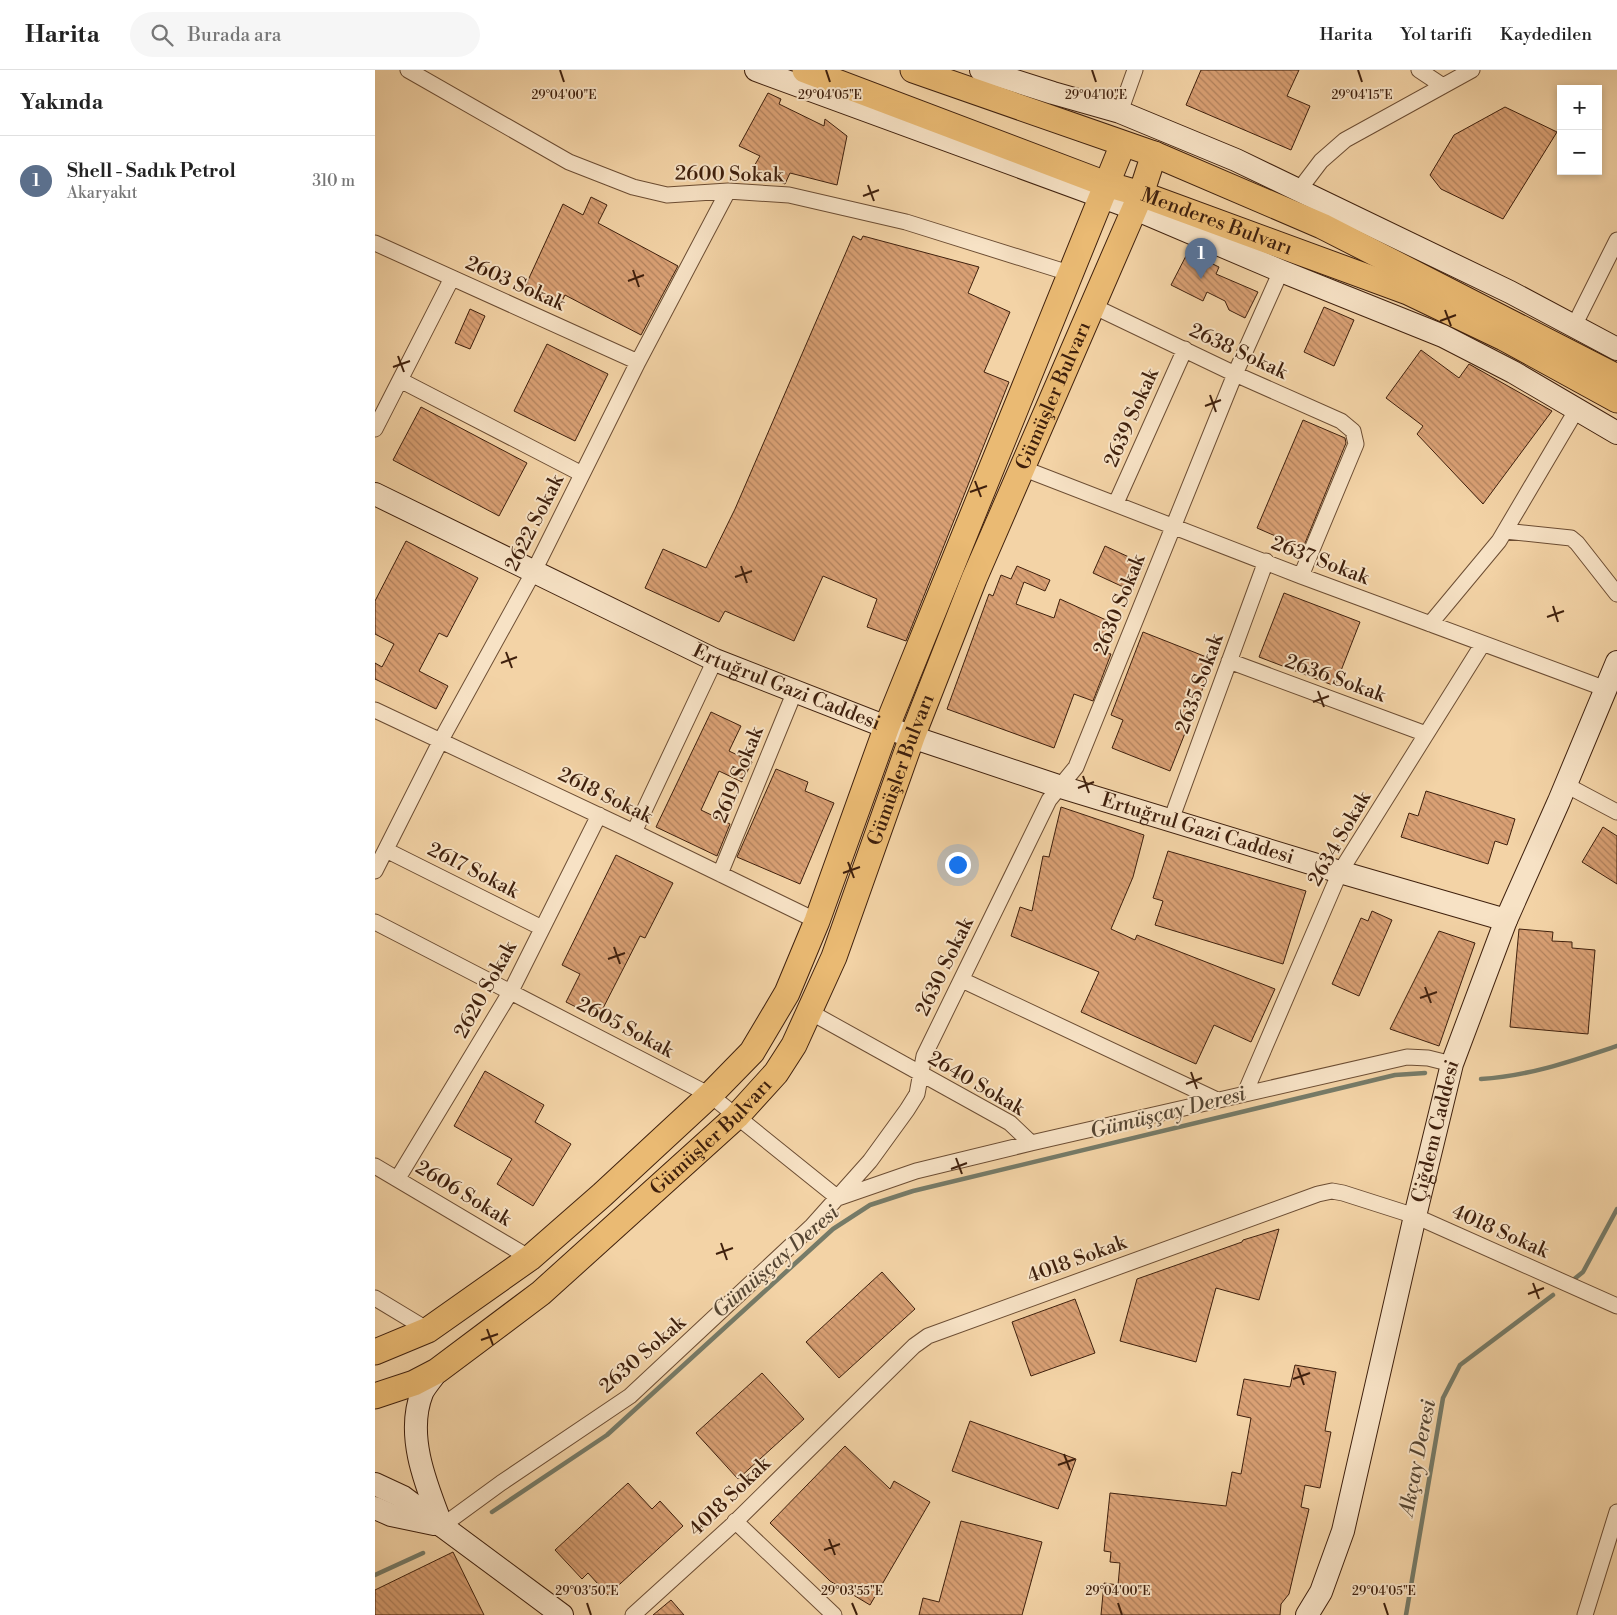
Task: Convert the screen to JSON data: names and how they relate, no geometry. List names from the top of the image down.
{
  "streets": {
    "main road": [
      "Menderes Bulvarı",
      "Gümüşler Bulvarı",
      "Ertuğrul Gazi Caddesi",
      "Çiğdem Caddesi"
    ],
    "street": [
      "2600 Sokak",
      "2603 Sokak",
      "2638 Sokak",
      "2639 Sokak",
      "2622 Sokak",
      "2637 Sokak",
      "2630 Sokak",
      "2636 Sokak",
      "2635 Sokak",
      "2619 Sokak",
      "2618 Sokak",
      "2634 Sokak",
      "2617 Sokak",
      "2620 Sokak",
      "2605 Sokak",
      "2640 Sokak",
      "2606 Sokak",
      "4018 Sokak"
    ]
  },
  "crossings": [
    ["2600 Sokak", "Gümüşler Bulvarı"],
    ["2600 Sokak", "2622 Sokak"],
    ["Menderes Bulvarı", "Gümüşler Bulvarı"],
    ["2603 Sokak", "2622 Sokak"],
    ["2638 Sokak", "Gümüşler Bulvarı"],
    ["2638 Sokak", "2639 Sokak"],
    ["2638 Sokak", "2637 Sokak"],
    ["2638 Sokak", "2630 Sokak"],
    ["Gümüşler Bulvarı", "2637 Sokak"],
    ["Gümüşler Bulvarı", "Ertuğrul Gazi Caddesi"],
    ["Gümüşler Bulvarı", "2618 Sokak"],
    ["Gümüşler Bulvarı", "2605 Sokak"],
    ["Gümüşler Bulvarı", "2640 Sokak"],
    ["Gümüşler Bulvarı", "2606 Sokak"],
    ["2639 Sokak", "2637 Sokak"],
    ["2622 Sokak", "Ertuğrul Gazi Caddesi"],
    ["2622 Sokak", "2618 Sokak"],
    ["2622 Sokak", "2617 Sokak"],
    ["2637 Sokak", "2630 Sokak"],
    ["2637 Sokak", "2635 Sokak"],
    ["2637 Sokak", "2634 Sokak"],
    ["2637 Sokak", "Çiğdem Caddesi"],
    ["2630 Sokak", "Ertuğrul Gazi Caddesi"],
    ["2630 Sokak", "2605 Sokak"],
    ["2630 Sokak", "2640 Sokak"],
    ["2636 Sokak", "2635 Sokak"],
    ["2636 Sokak", "2634 Sokak"],
    ["2635 Sokak", "Ertuğrul Gazi Caddesi"],
    ["Ertuğrul Gazi Caddesi", "2619 Sokak"],
    ["Ertuğrul Gazi Caddesi", "2634 Sokak"],
    ["Ertuğrul Gazi Caddesi", "Çiğdem Caddesi"],
    ["2619 Sokak", "2618 Sokak"],
    ["2618 Sokak", "2620 Sokak"],
    ["2634 Sokak", "2640 Sokak"],
    ["2617 Sokak", "2620 Sokak"],
    ["2620 Sokak", "2605 Sokak"],
    ["2620 Sokak", "2606 Sokak"],
    ["2640 Sokak", "Çiğdem Caddesi"],
    ["Çiğdem Caddesi", "4018 Sokak"]
  ],
  "water": ["Gümüşçay Deresi", "Akçay Deresi"],
  "page": {
    "header": "Harita",
    "search": "Burada ara",
    "nav": ["Harita", "Yol tarifi", "Kaydedilen"],
    "heading": "Yakında",
    "map_buttons": ["+", "−"],
    "list": [
      {
        "mark": "1",
        "name": "Shell - Sadık Petrol",
        "note": "Akaryakıt",
        "value": "310 m"
      }
    ],
    "pins": "1"
  },
  "coordinates": [
    "29°04'00\"E",
    "29°04'05\"E",
    "29°04'10\"E",
    "29°04'15\"E",
    "29°03'50\"E",
    "29°03'55\"E"
  ]
}
